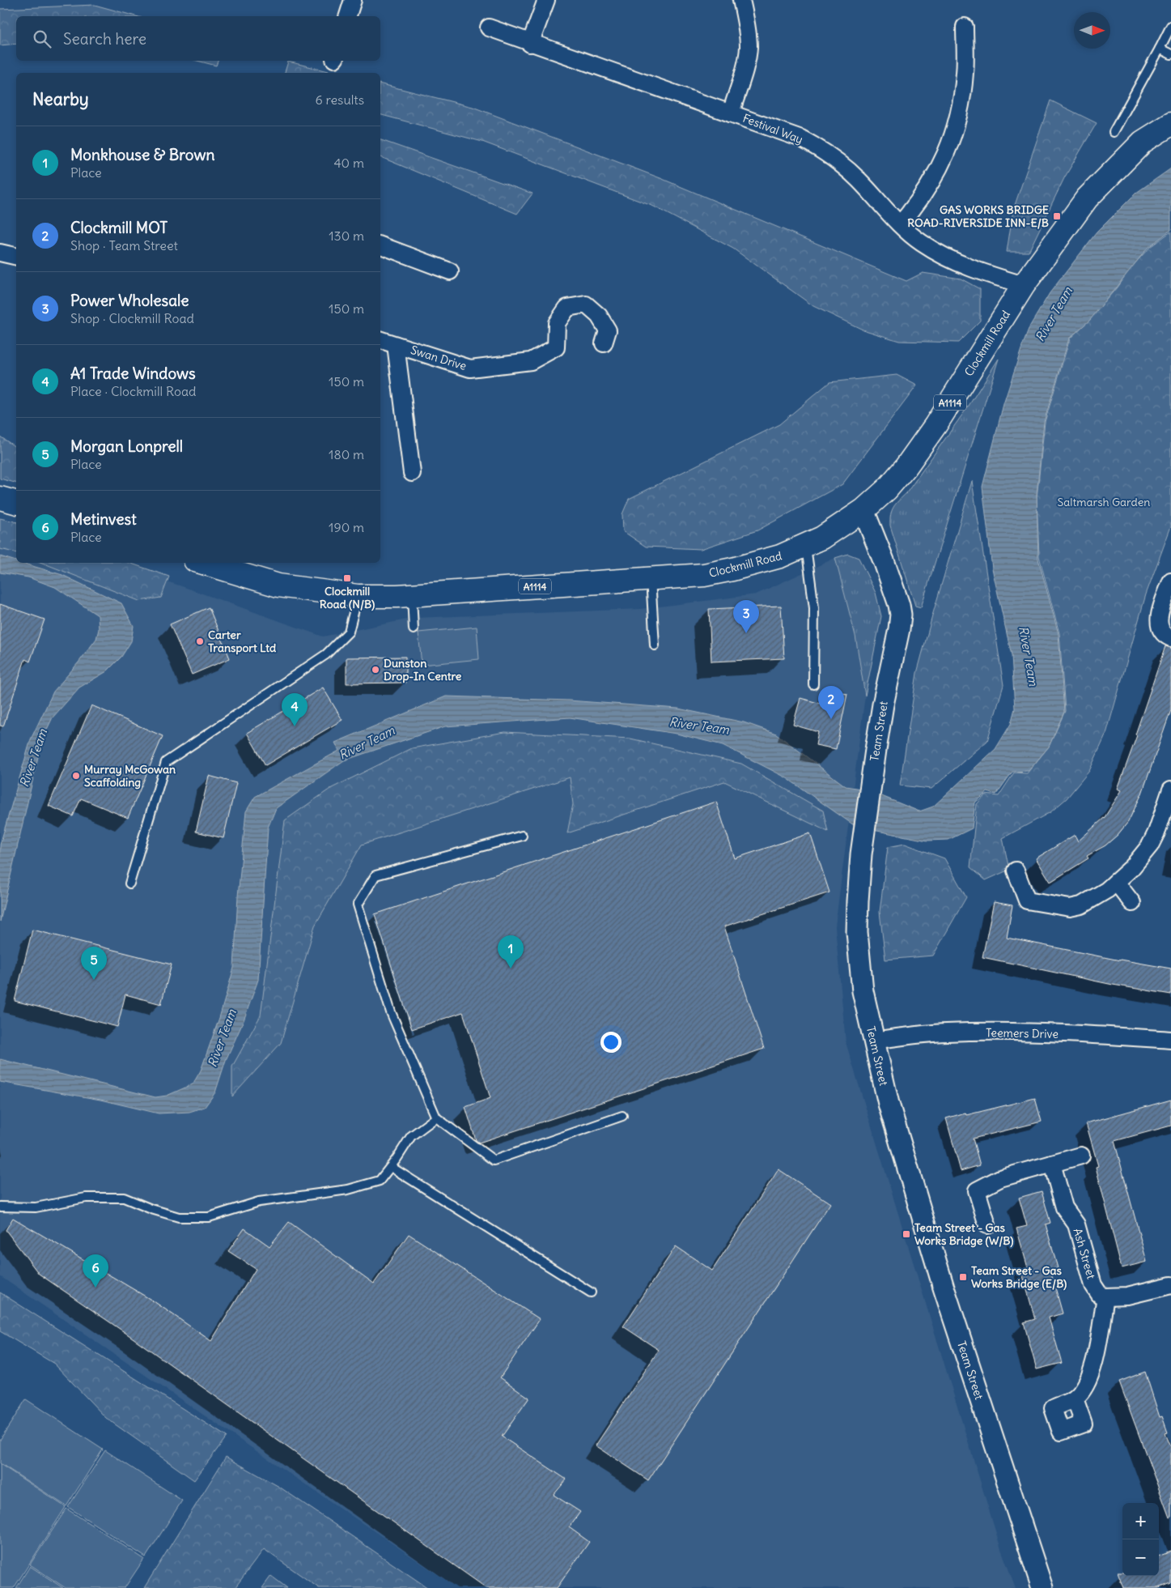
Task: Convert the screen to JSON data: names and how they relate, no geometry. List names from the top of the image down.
{
  "streets": {
    "main road": ["Clockmill Road", "A1114"],
    "street": [
      "Festival Way",
      "Swan Drive",
      "Team Street",
      "Teemers Drive",
      "Ash Street"
    ]
  },
  "crossings": [
    ["Festival Way", "Clockmill Road"],
    ["Clockmill Road", "Team Street"],
    ["Team Street", "Teemers Drive"]
  ],
  "water": ["River Team"],
  "parks": ["Saltmarsh Garden"],
  "places": {
    "transit": [
      "GAS WORKS BRIDGE ROAD-RIVERSIDE INN-E/B",
      "Clockmill Road (N/B)",
      "Team Street - Gas Works Bridge (W/B)",
      "Team Street - Gas Works Bridge (E/B)"
    ],
    "other": ["Carter Transport Ltd", "Dunston Drop-In Centre", "Murray McGowan Scaffolding"]
  },
  "north": "right",
  "page": {
    "search": "Search here",
    "heading": ["Nearby", "6 results"],
    "list": [
      {
        "mark": "1",
        "name": "Monkhouse & Brown",
        "note": "Place",
        "value": "40 m"
      },
      {
        "mark": "2",
        "name": "Clockmill MOT",
        "note": "Shop · Team Street",
        "value": "130 m"
      },
      {
        "mark": "3",
        "name": "Power Wholesale",
        "note": "Shop · Clockmill Road",
        "value": "150 m"
      },
      {
        "mark": "4",
        "name": "A1 Trade Windows",
        "note": "Place · Clockmill Road",
        "value": "150 m"
      },
      {
        "mark": "5",
        "name": "Morgan Lonprell",
        "note": "Place",
        "value": "180 m"
      },
      {
        "mark": "6",
        "name": "Metinvest",
        "note": "Place",
        "value": "190 m"
      }
    ],
    "pins": [
      "3",
      "2",
      "4",
      "1",
      "5",
      "6"
    ],
    "map_buttons": ["+", "−"]
  }
}
